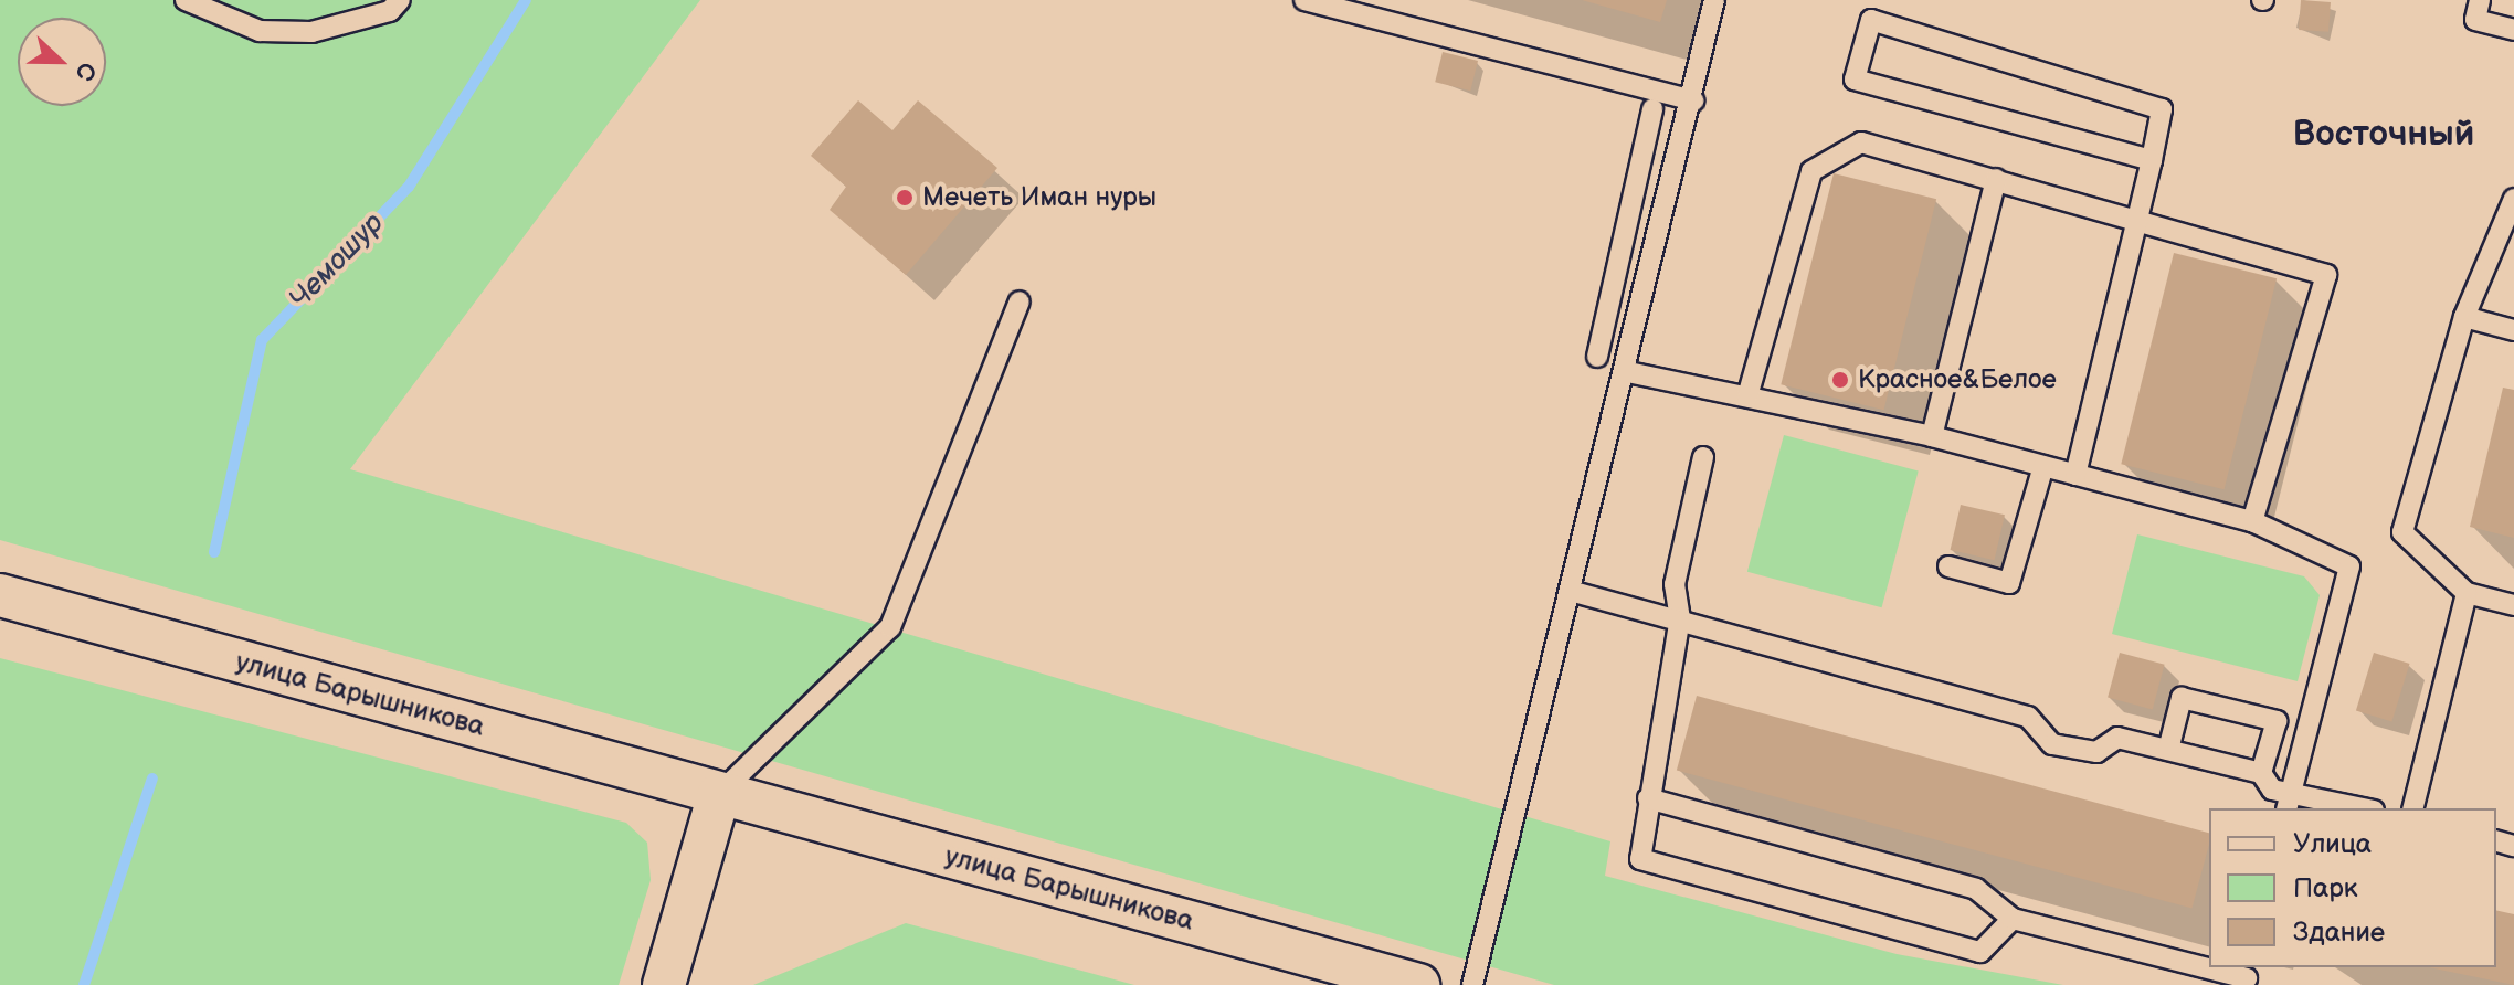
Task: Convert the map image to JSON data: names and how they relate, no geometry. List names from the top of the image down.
{
  "streets": {
    "street": ["улица Барышникова"]
  },
  "districts": ["Восточный"],
  "water": ["Чемошур"],
  "places": ["Мечеть Иман нуры", "Красное&Белое"],
  "legend": ["Улица", "Парк", "Здание"],
  "north": "right"
}
